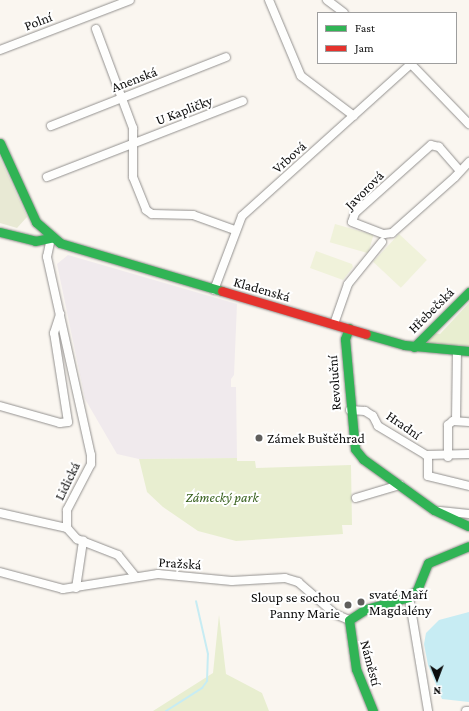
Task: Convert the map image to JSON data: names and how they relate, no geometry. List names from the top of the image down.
{
  "streets": {
    "street": [
      "Polní",
      "Anenská",
      "U Kapličky",
      "Vrbová",
      "Javorová",
      "Kladenská",
      "Hřebečská",
      "Revoluční",
      "Hradní",
      "Lidická",
      "Pražská",
      "Náměstí"
    ]
  },
  "crossings": [
    ["Vrbová", "Kladenská"],
    ["Kladenská", "Hřebečská"],
    ["Kladenská", "Revoluční"],
    ["Kladenská", "Lidická"],
    ["Revoluční", "Hradní"],
    ["Pražská", "Náměstí"]
  ],
  "parks": ["Zámecký park"],
  "places": ["Zámek Buštěhrad", "svaté Maří Magdalény", "Sloup se sochou Panny Marie"],
  "legend": ["Fast", "Jam"],
  "north": "bottom"
}
